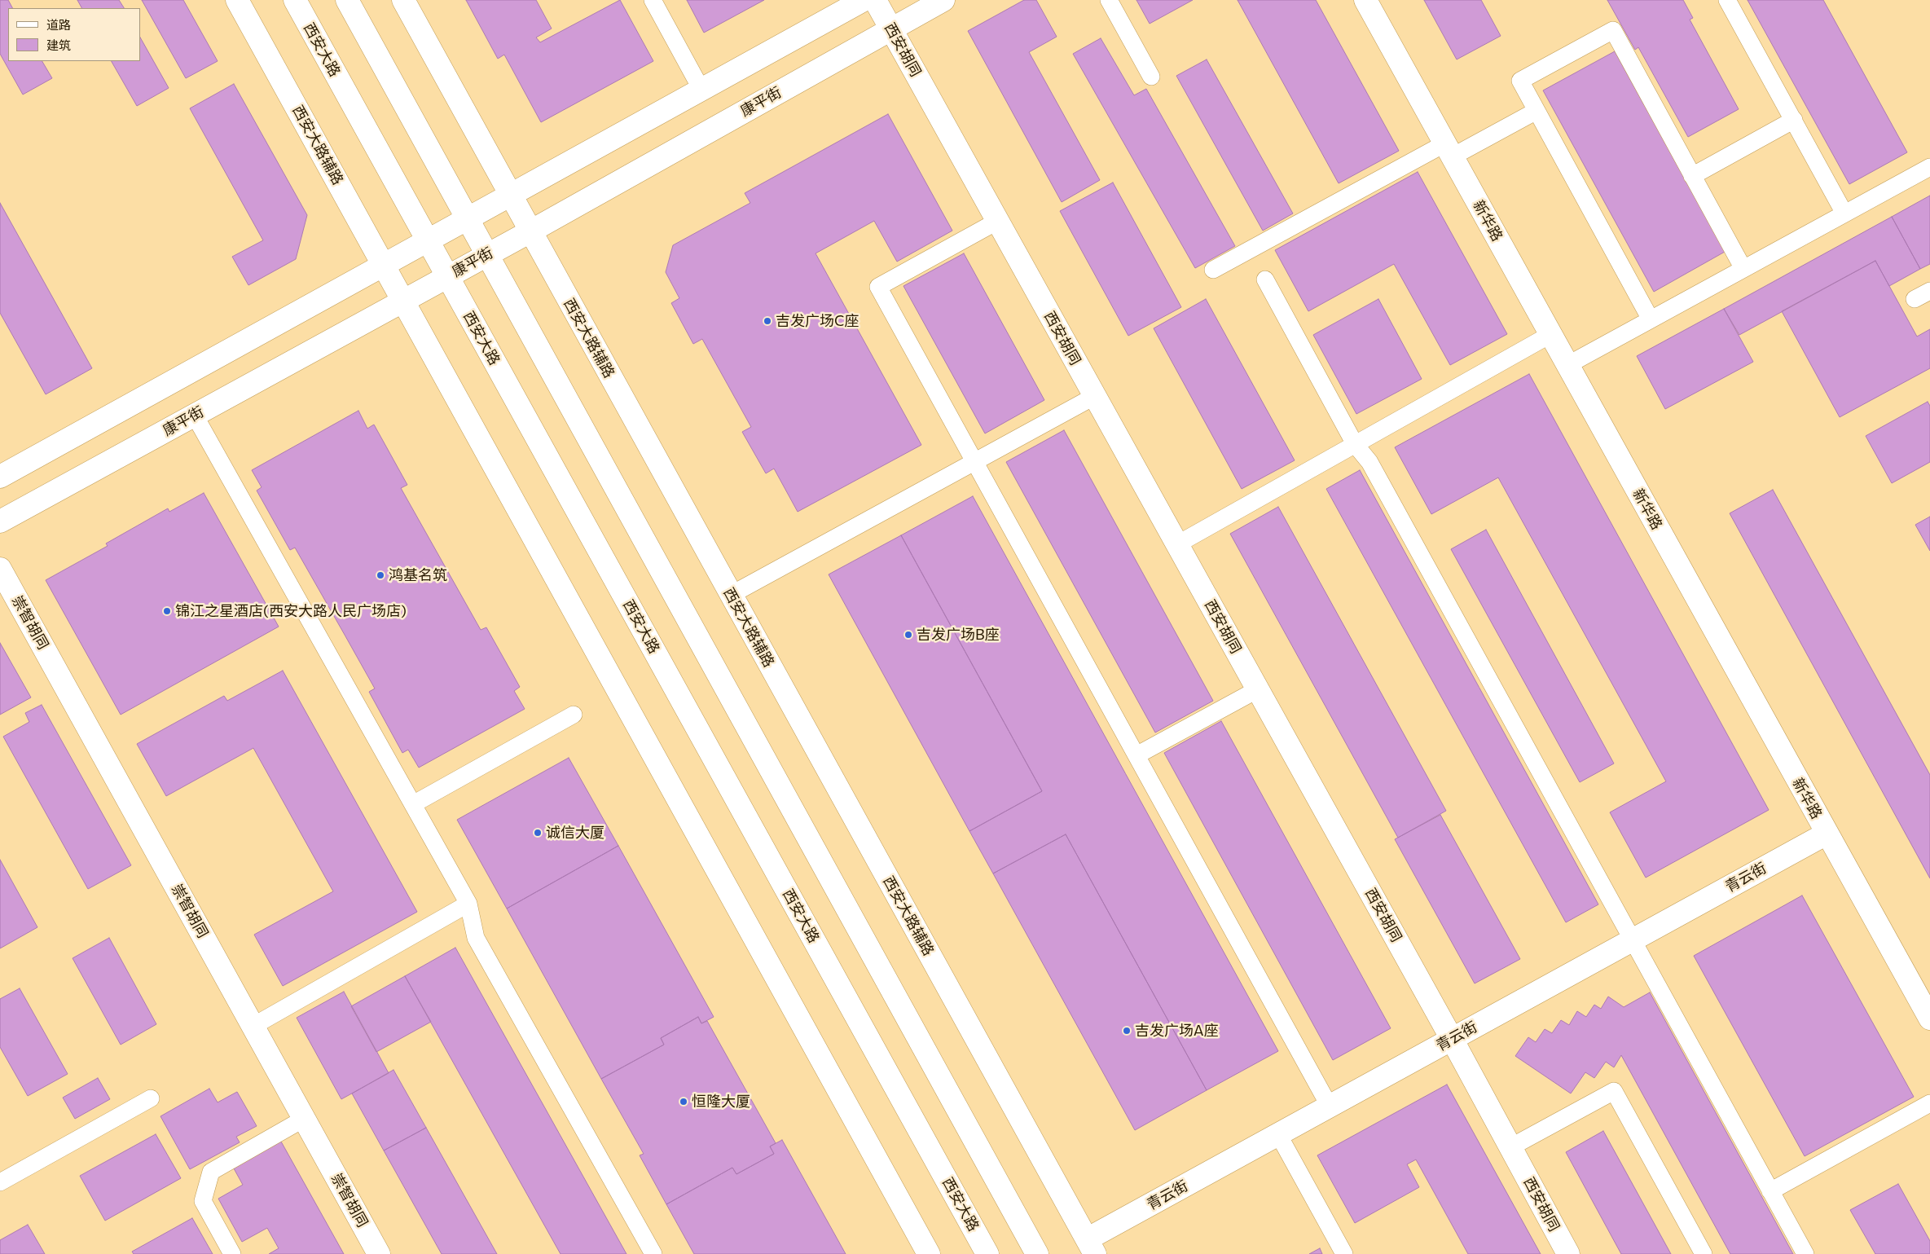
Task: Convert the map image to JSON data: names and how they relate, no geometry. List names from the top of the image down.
{
  "streets": {
    "street": [
      "西安大路",
      "西安胡同",
      "康平街",
      "西安大路辅路",
      "新华路",
      "崇智胡同",
      "青云街"
    ]
  },
  "crossings": [
    ["西安大路", "康平街"],
    ["西安胡同", "康平街"],
    ["西安胡同", "青云街"],
    ["康平街", "西安大路辅路"],
    ["西安大路辅路", "青云街"],
    ["新华路", "青云街"]
  ],
  "places": [
    "吉发广场C座",
    "鸿基名筑",
    "锦江之星酒店(西安大路人民广场店)",
    "吉发广场B座",
    "诚信大厦",
    "吉发广场A座",
    "恒隆大厦"
  ],
  "legend": ["道路", "建筑"]
}
